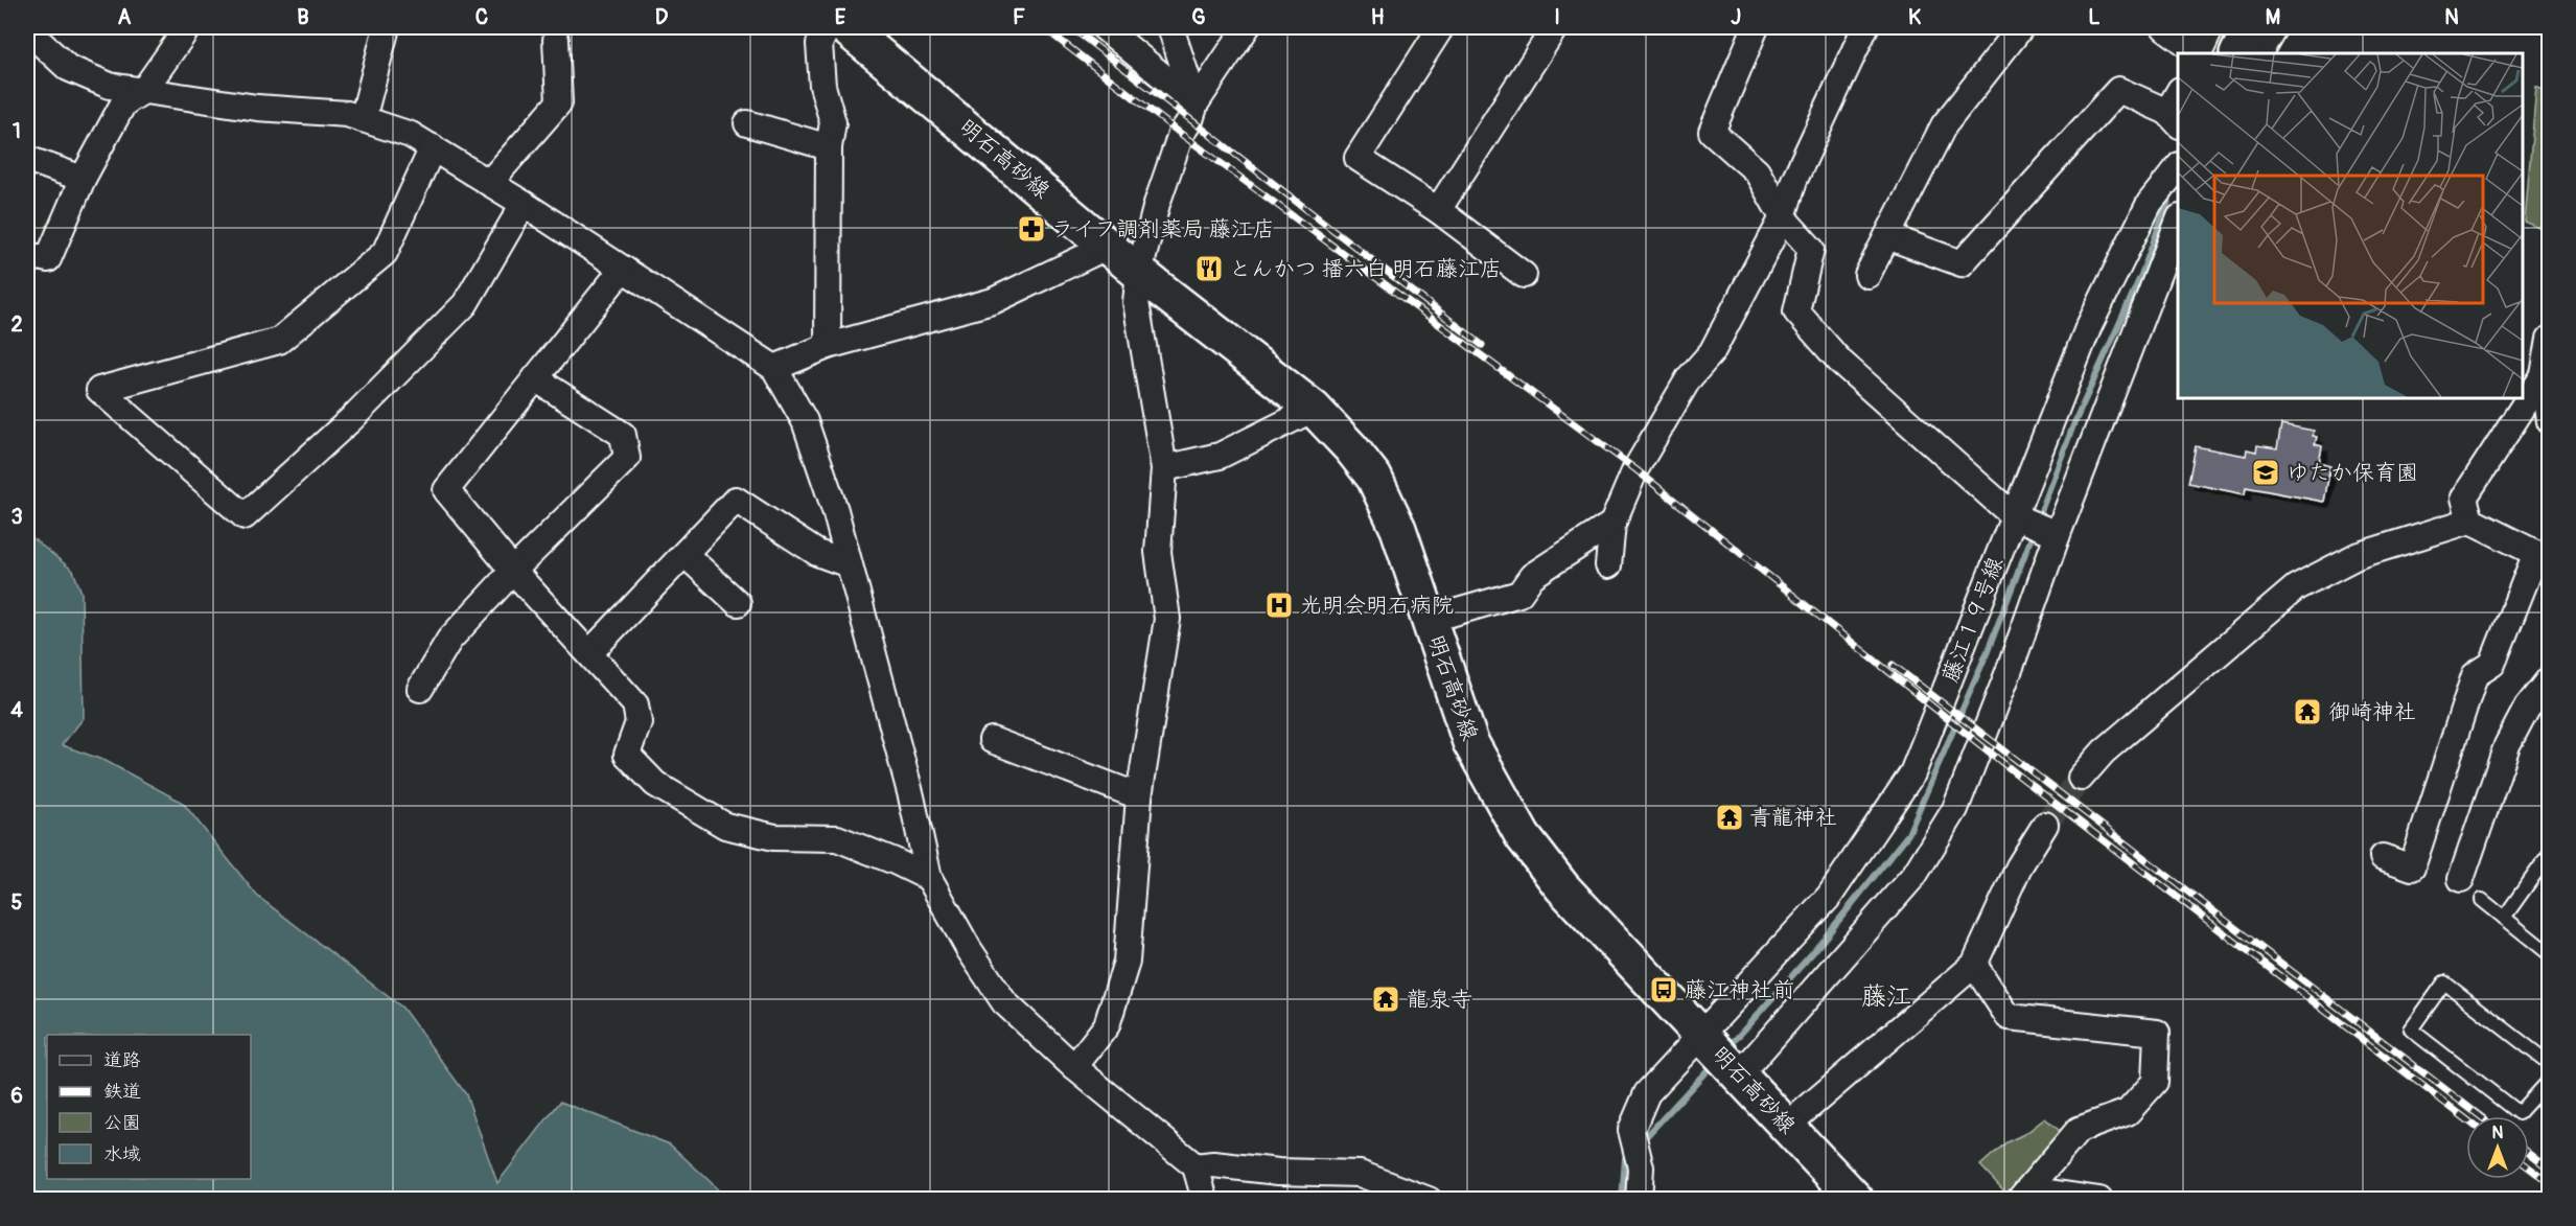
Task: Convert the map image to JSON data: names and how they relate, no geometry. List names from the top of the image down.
{
  "streets": {
    "main road": ["明石高砂線"],
    "street": ["藤江１９号線"]
  },
  "crossings": [
    ["明石高砂線", "藤江１９号線"]
  ],
  "districts": ["藤江"],
  "places": {
    "pharmacy": ["ライフ調剤薬局 藤江店"],
    "restaurant": ["とんかつ 播六白 明石藤江店"],
    "school or university": ["ゆたか保育園"],
    "hospital": ["光明会明石病院"],
    "temple": ["御崎神社", "青龍神社", "龍泉寺"],
    "bus stop": ["藤江神社前"]
  },
  "legend": [
    "道路",
    "鉄道",
    "公園",
    "水域"
  ],
  "north": "top",
  "grid": {
    "columns": [
      "A",
      "B",
      "C",
      "D",
      "E",
      "F",
      "G",
      "H",
      "I",
      "J",
      "K",
      "L",
      "M",
      "N"
    ],
    "rows": [
      "1",
      "2",
      "3",
      "4",
      "5",
      "6"
    ]
  }
}
